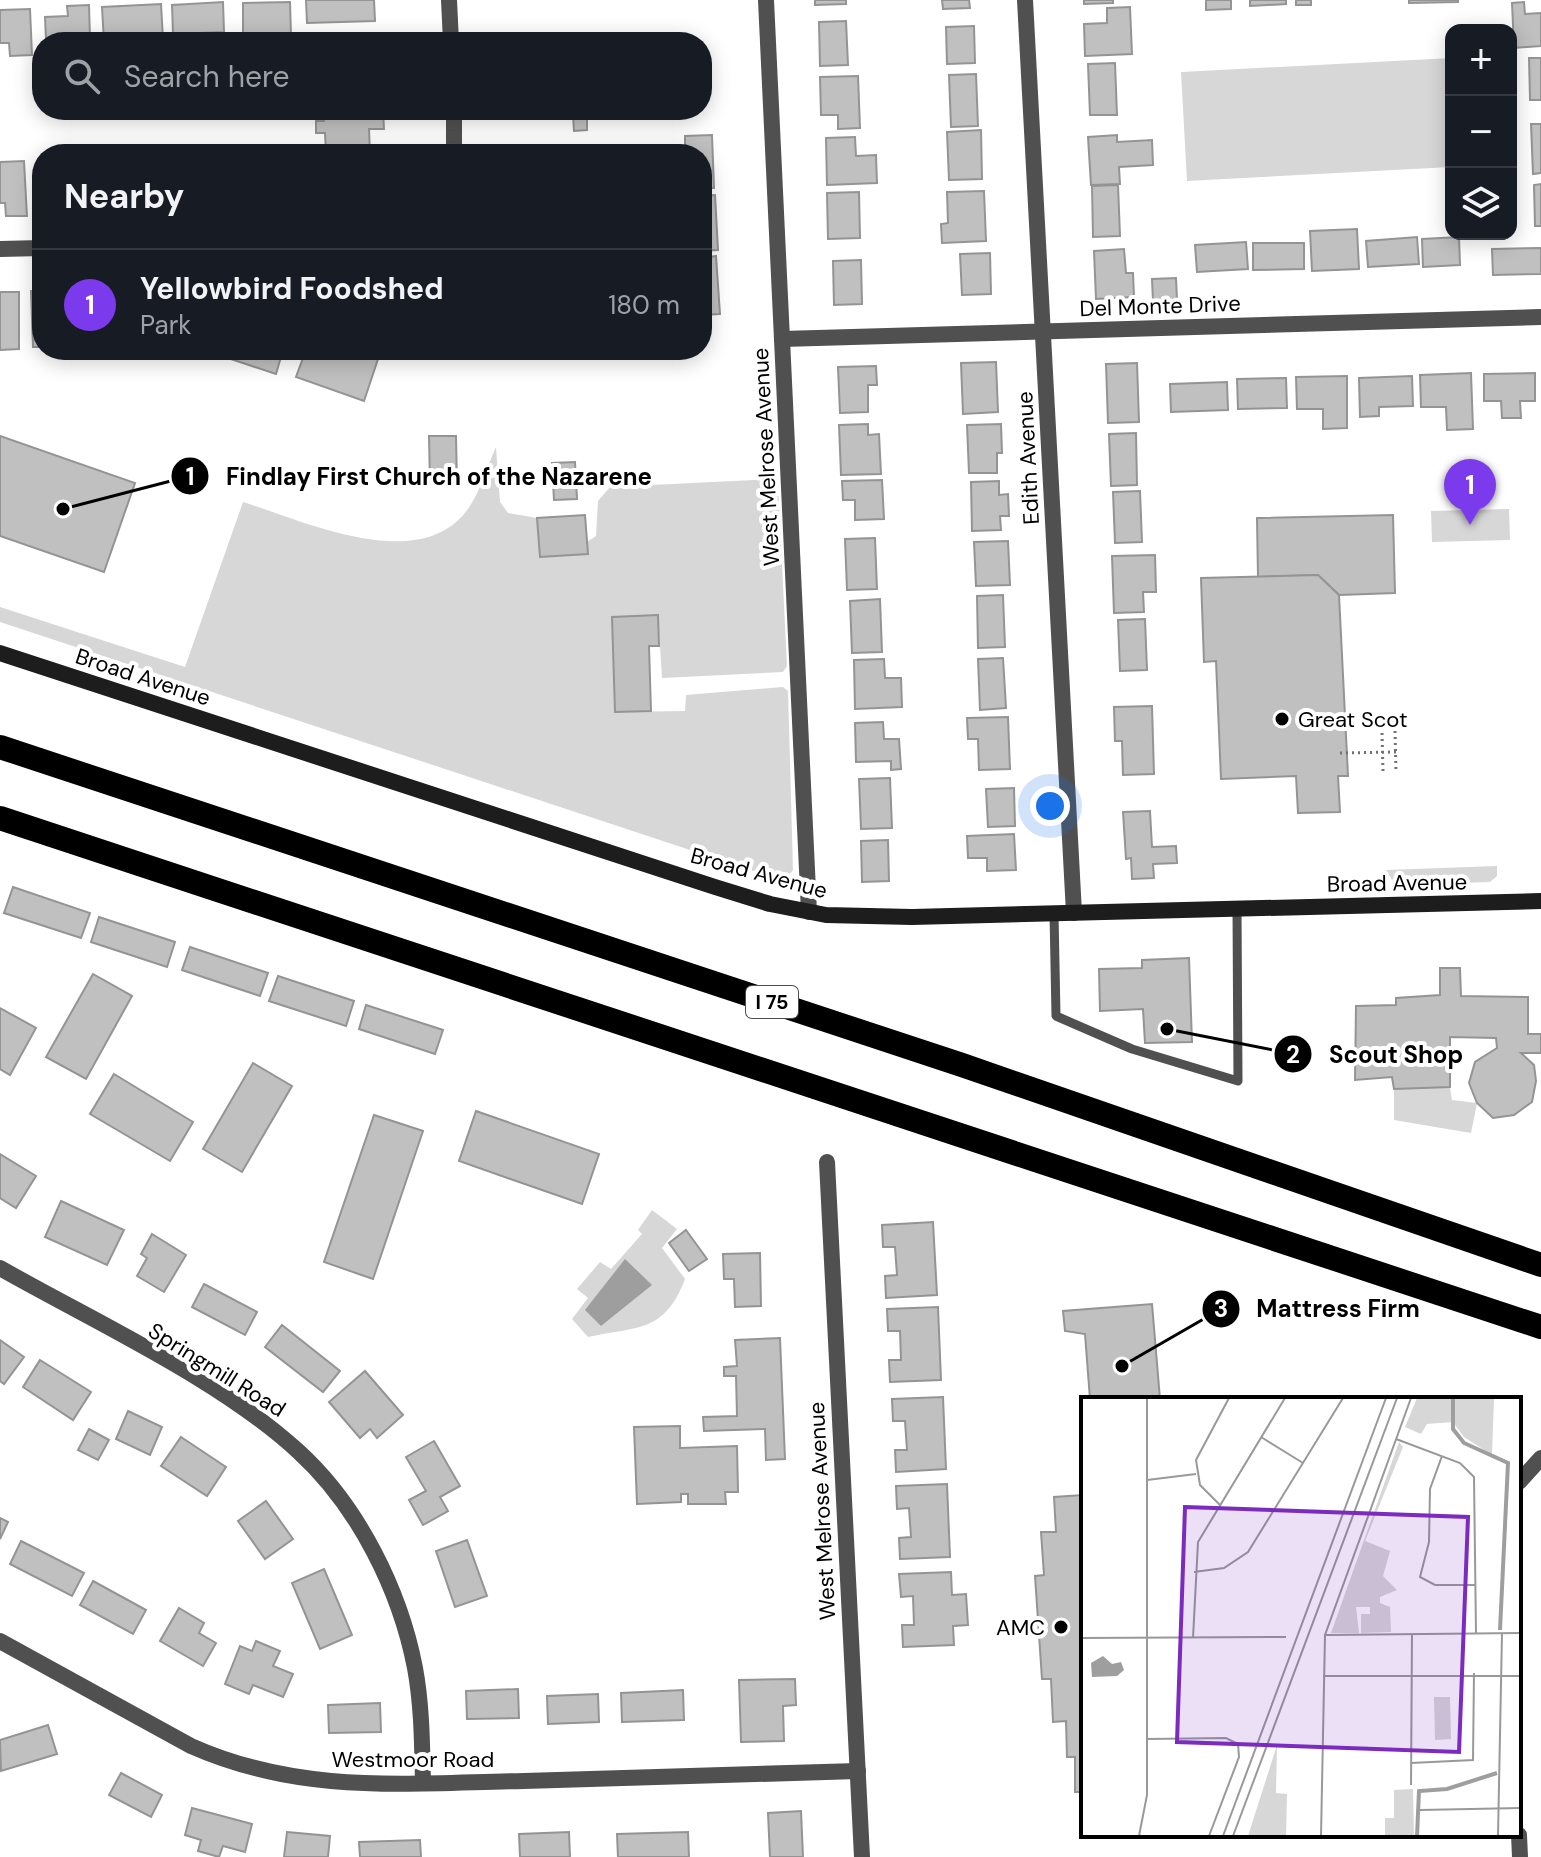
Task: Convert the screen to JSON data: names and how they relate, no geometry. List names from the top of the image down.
{
  "streets": {
    "highway": ["I 75"],
    "main road": ["Broad Avenue"],
    "street": [
      "Del Monte Drive",
      "West Melrose Avenue",
      "Edith Avenue",
      "Springmill Road",
      "Westmoor Road"
    ]
  },
  "crossings": [
    ["Del Monte Drive", "West Melrose Avenue"],
    ["Del Monte Drive", "Edith Avenue"],
    ["West Melrose Avenue", "Broad Avenue"],
    ["West Melrose Avenue", "Westmoor Road"],
    ["Edith Avenue", "Broad Avenue"],
    ["Springmill Road", "Westmoor Road"]
  ],
  "places": [
    "Findlay First Church of the Nazarene",
    "Great Scot",
    "Scout Shop",
    "Mattress Firm",
    "AMC"
  ],
  "page": {
    "map_buttons": ["+", "−"],
    "search": "Search here",
    "heading": "Nearby",
    "list": [
      {
        "mark": "1",
        "name": "Yellowbird Foodshed",
        "note": "Park",
        "value": "180 m"
      }
    ],
    "pins": "1"
  }
}
